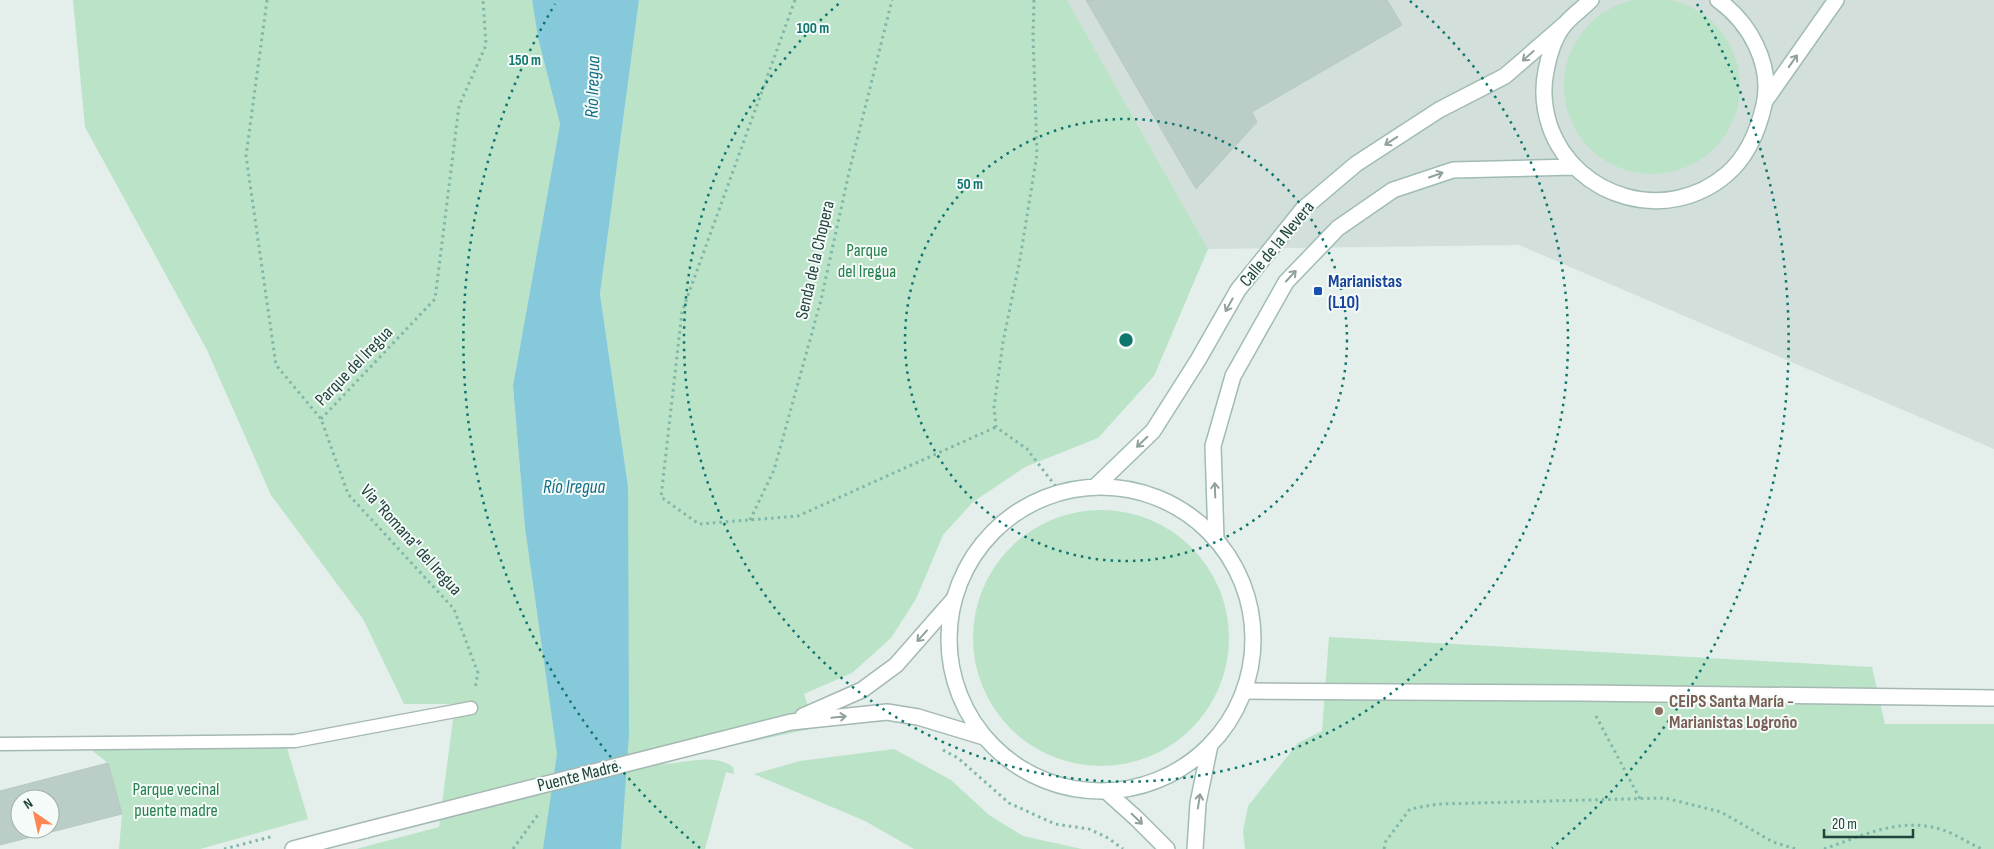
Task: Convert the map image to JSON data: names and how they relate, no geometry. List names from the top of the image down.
{
  "streets": {
    "main road": ["Calle de la Nevera", "Puente Madre"],
    "path": ["Senda de la Chopera", "Parque del Iregua", "Via \"Romana\" del Iregua"]
  },
  "crossings": [
    ["Parque del Iregua", "Via \"Romana\" del Iregua"]
  ],
  "water": ["Río Iregua"],
  "parks": ["Parque del Iregua", "Parque vecinal puente madre"],
  "places": {
    "transit": ["Marianistas (L10)"],
    "other": ["CEIPS Santa María - Marianistas Logroño"]
  },
  "scale_bar": "20 m",
  "north": "top left",
  "rings": ["100 m", "150 m", "50 m"]
}
